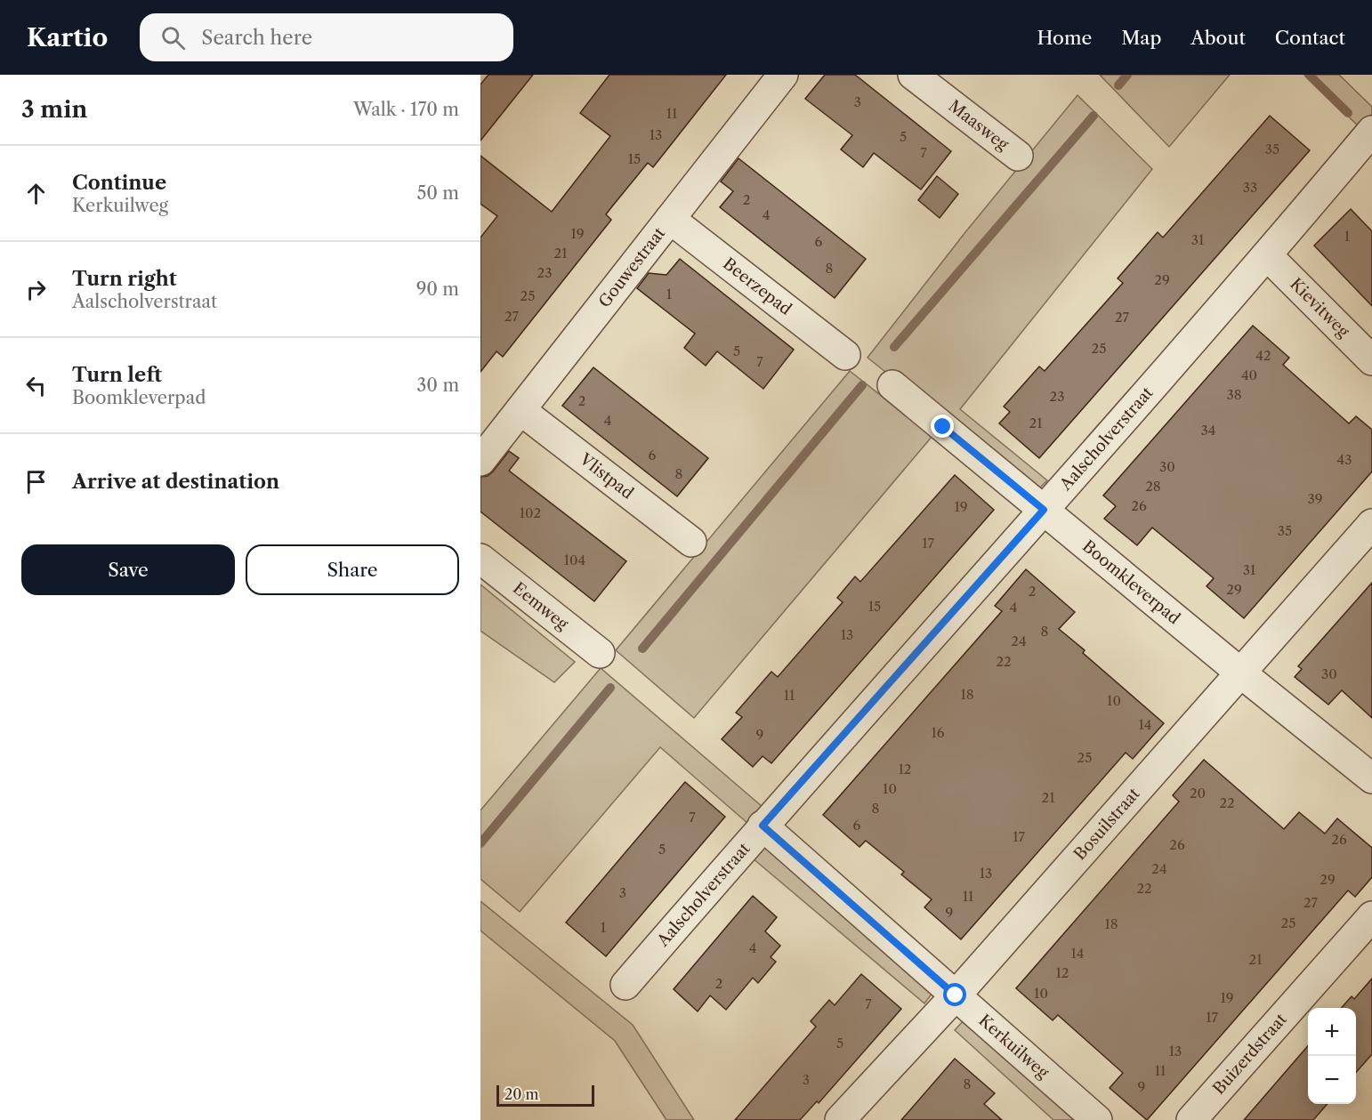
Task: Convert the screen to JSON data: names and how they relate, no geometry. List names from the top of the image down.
{
  "streets": {
    "street": [
      "Maasweg",
      "Gouwestraat",
      "Beerzepad",
      "Kievitweg",
      "Aalscholverstraat",
      "Vlistpad",
      "Boomkleverpad",
      "Eemweg",
      "Bosuilstraat",
      "Kerkuilweg",
      "Buizerdstraat"
    ]
  },
  "crossings": [
    ["Gouwestraat", "Beerzepad"],
    ["Gouwestraat", "Vlistpad"],
    ["Kievitweg", "Aalscholverstraat"],
    ["Aalscholverstraat", "Boomkleverpad"],
    ["Aalscholverstraat", "Kerkuilweg"],
    ["Boomkleverpad", "Bosuilstraat"],
    ["Bosuilstraat", "Kerkuilweg"]
  ],
  "house_numbers": [
    "3",
    "11",
    "13",
    "5",
    "35",
    "7",
    "15",
    "33",
    "2",
    "4",
    "19",
    "1",
    "31",
    "6",
    "21",
    "8",
    "23",
    "29",
    "1",
    "25",
    "27",
    "27",
    "25",
    "5",
    "42",
    "7",
    "40",
    "38",
    "23",
    "2",
    "4",
    "21",
    "34",
    "6",
    "43",
    "30",
    "8",
    "28",
    "39",
    "26",
    "19",
    "102",
    "35",
    "17",
    "104",
    "31",
    "29",
    "2",
    "15",
    "4",
    "8",
    "13",
    "24",
    "22",
    "30",
    "18",
    "11",
    "10",
    "14",
    "16",
    "9",
    "25",
    "12",
    "10",
    "20",
    "21",
    "22",
    "8",
    "7",
    "6",
    "17",
    "26",
    "26",
    "5",
    "24",
    "13",
    "29",
    "22",
    "3",
    "11",
    "27",
    "9",
    "25",
    "18",
    "1",
    "4",
    "14",
    "21",
    "12",
    "2",
    "10",
    "19",
    "7",
    "17",
    "5",
    "13",
    "11",
    "3",
    "8",
    "9"
  ],
  "scale_bar": "20 m",
  "page": {
    "header": "Kartio",
    "search": "Search here",
    "nav": [
      "Home",
      "Map",
      "About",
      "Contact"
    ],
    "heading": ["3 min", "Walk · 170 m"],
    "list": [
      ["Continue", "Kerkuilweg", "50 m"],
      ["Turn right", "Aalscholverstraat", "90 m"],
      ["Turn left", "Boomkleverpad", "30 m"],
      "Arrive at destination"
    ],
    "buttons": ["Save", "Share"],
    "map_buttons": ["+", "−"],
    "scale": "20 m"
  }
}
